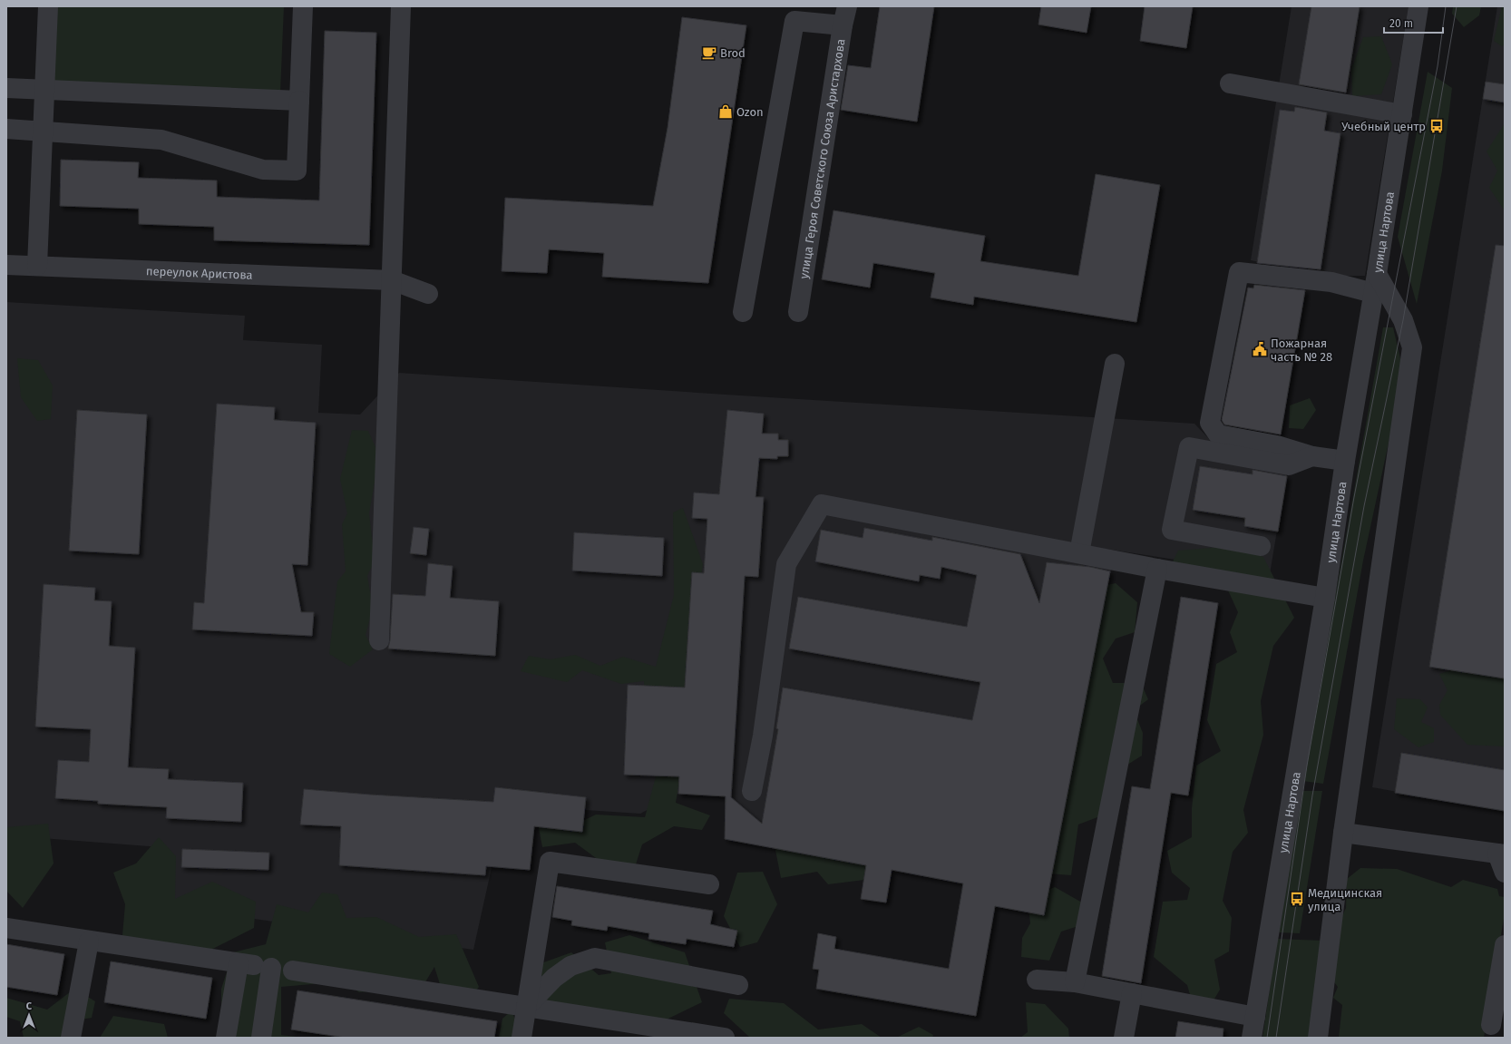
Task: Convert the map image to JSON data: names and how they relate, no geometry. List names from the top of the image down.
{
  "streets": {
    "street": ["улица Героя Советского Союза Аристархова", "улица Нартова", "переулок Аристова"]
  },
  "places": {
    "cafe": ["Brod"],
    "shop": ["Ozon"],
    "bus stop": ["Учебный центр", "Медицинская улица"],
    "public building": ["Пожарная часть № 28"]
  },
  "scale_bar": "20 m",
  "north": "top"
}
